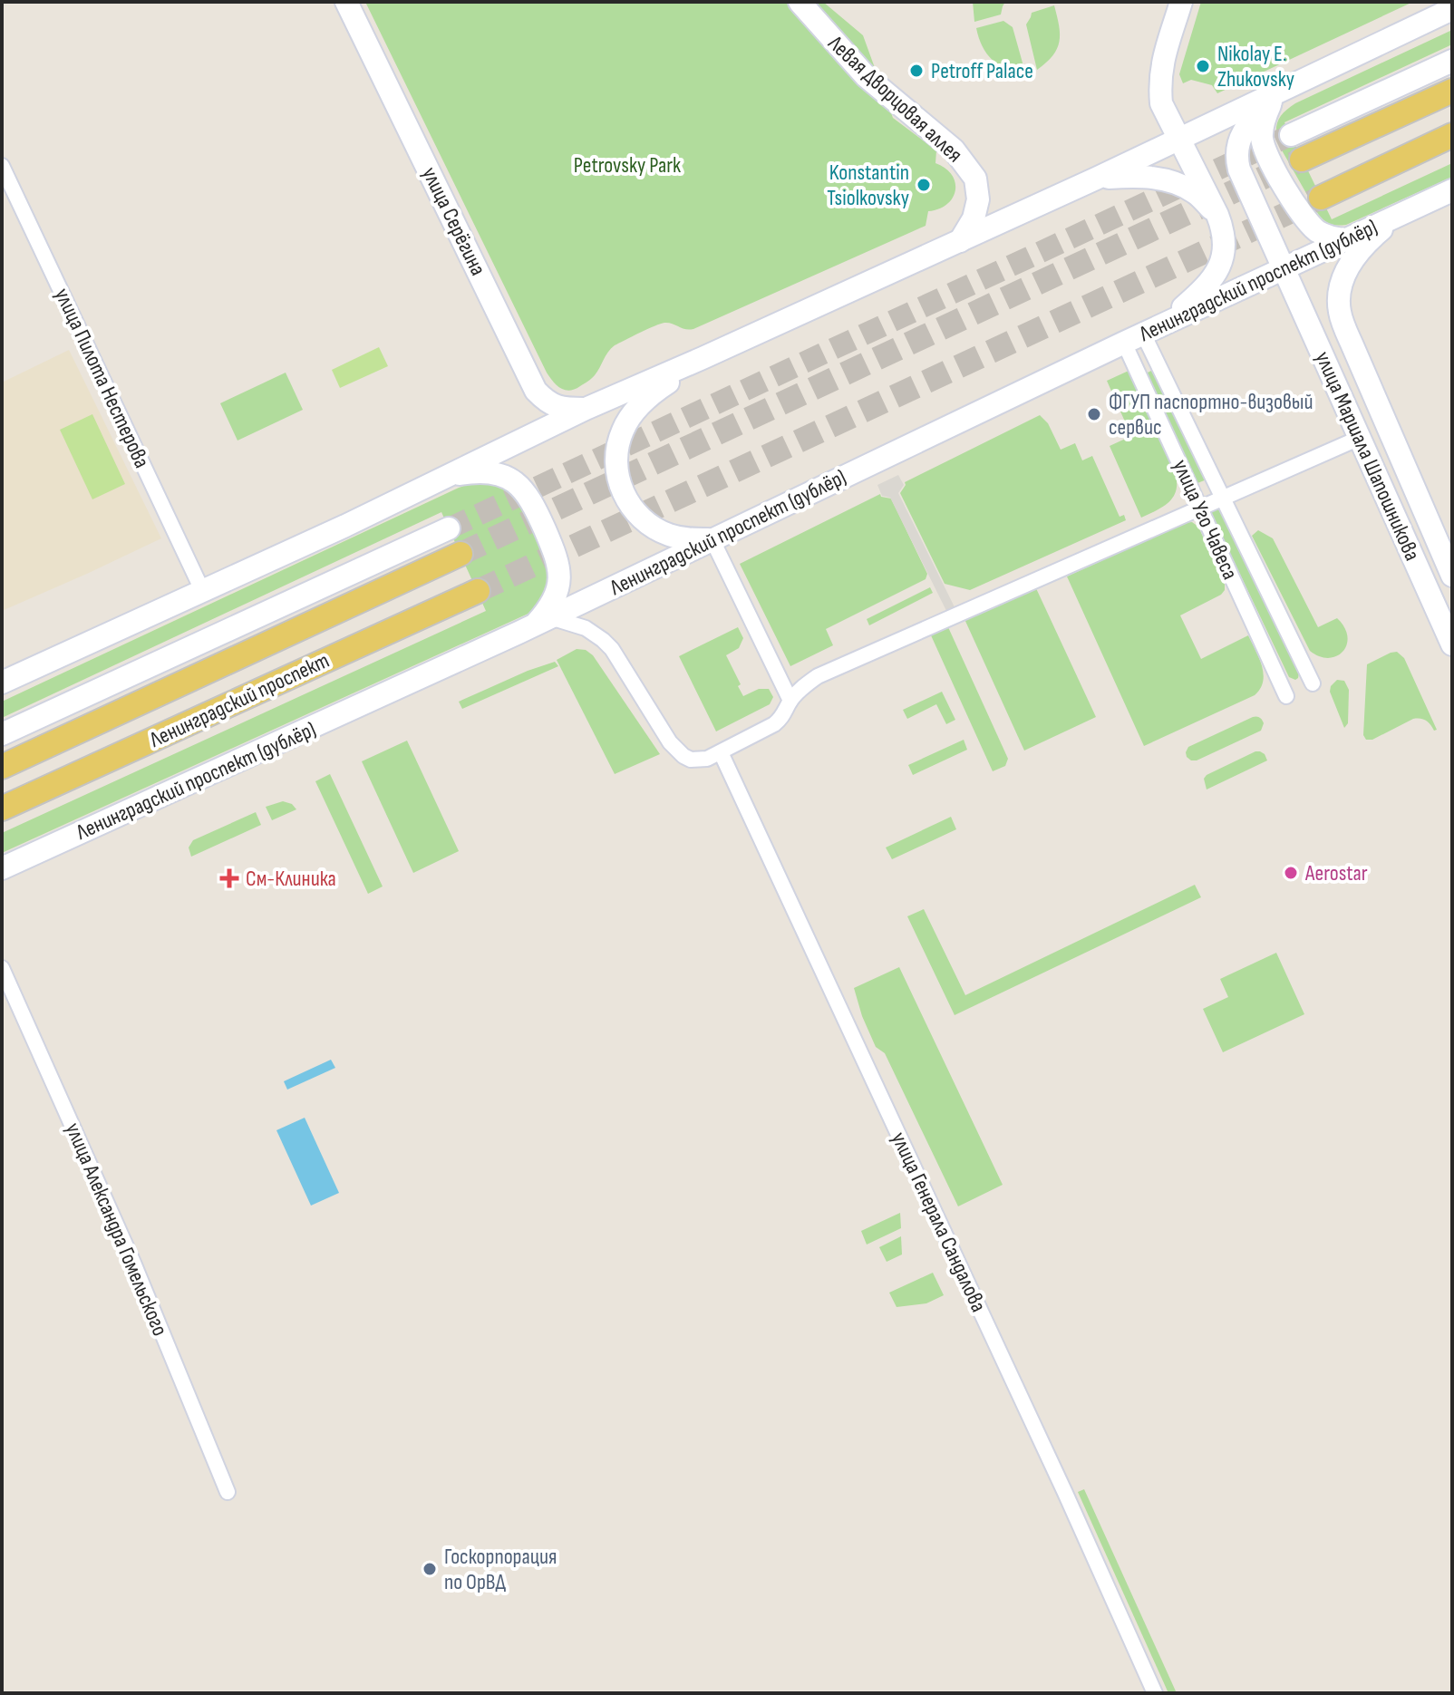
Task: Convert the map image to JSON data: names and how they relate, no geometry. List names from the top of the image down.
{
  "streets": {
    "main road": [
      "Левая Дворцовая аллея",
      "улица Серёгина",
      "Ленинградский проспект (дублёр)",
      "улица Маршала Шапошникова",
      "Ленинградский проспект"
    ],
    "street": [
      "улица Пилота Нестерова",
      "улица Уго Чавеса",
      "улица Генерала Сандалова",
      "улица Александра Гомельского"
    ]
  },
  "crossings": [
    ["Ленинградский проспект (дублёр)", "улица Маршала Шапошникова"],
    ["Ленинградский проспект (дублёр)", "улица Уго Чавеса"]
  ],
  "parks": ["Petrovsky Park"],
  "places": {
    "other": [
      "Nikolay E. Zhukovsky",
      "Petroff Palace",
      "Konstantin Tsiolkovsky",
      "ФГУП паспортно-визовый сервис",
      "Aerostar",
      "Госкорпорация по ОрВД"
    ],
    "health": ["См-Клиника"]
  }
}
